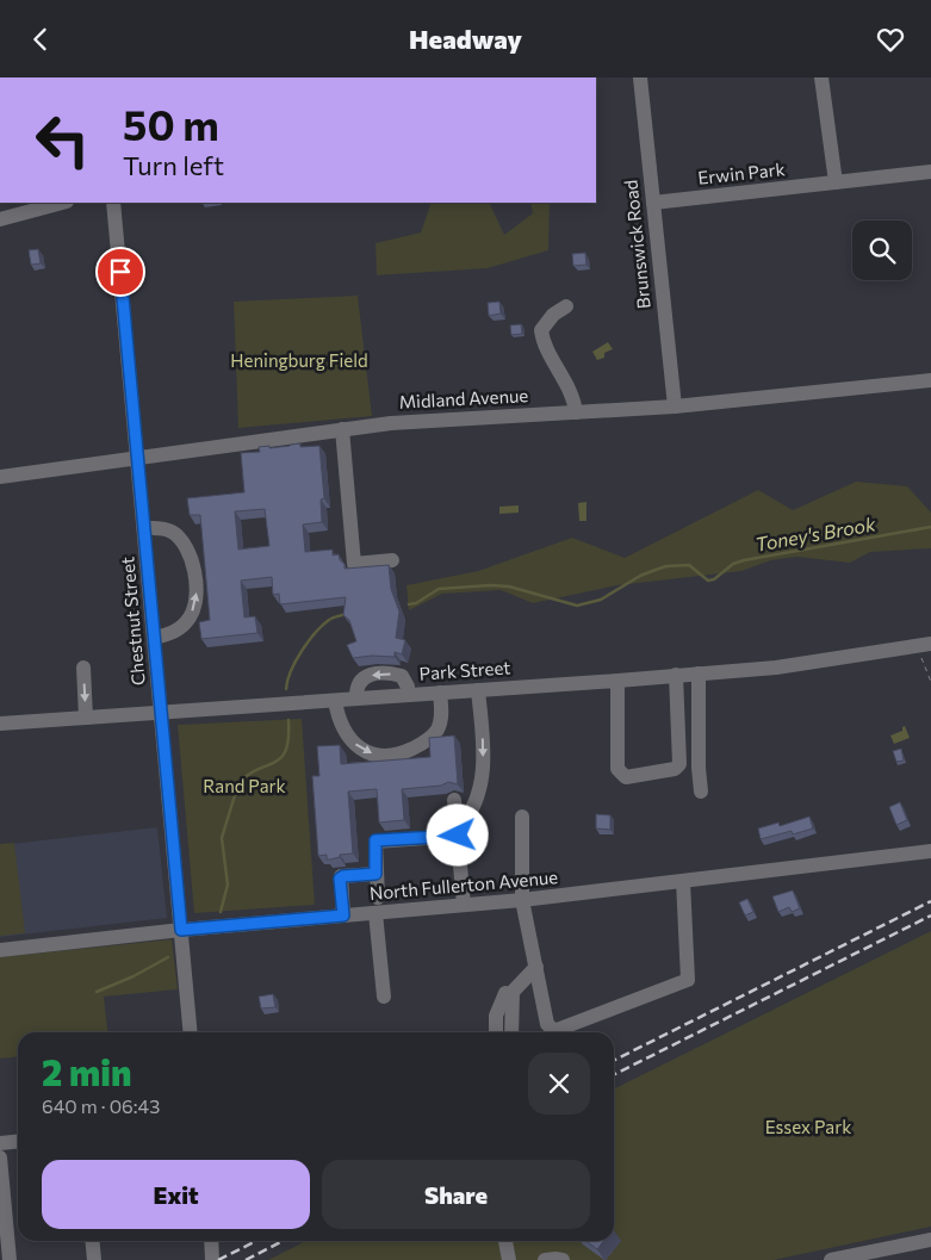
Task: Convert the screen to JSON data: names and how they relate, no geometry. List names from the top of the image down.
{
  "streets": {
    "street": [
      "Erwin Park",
      "Brunswick Road",
      "Midland Avenue",
      "Chestnut Street",
      "Park Street",
      "North Fullerton Avenue"
    ]
  },
  "crossings": [
    ["Erwin Park", "Brunswick Road"],
    ["Brunswick Road", "Midland Avenue"],
    ["Midland Avenue", "Chestnut Street"],
    ["Chestnut Street", "Park Street"],
    ["Chestnut Street", "North Fullerton Avenue"]
  ],
  "water": ["Toney's Brook"],
  "parks": ["Heningburg Field", "Rand Park", "Essex Park"],
  "page": {
    "header": "Headway",
    "turn": ["50 m", "Turn left"],
    "heading": ["2 min", "640 m · 06:43"],
    "buttons": ["Exit", "Share"]
  }
}
